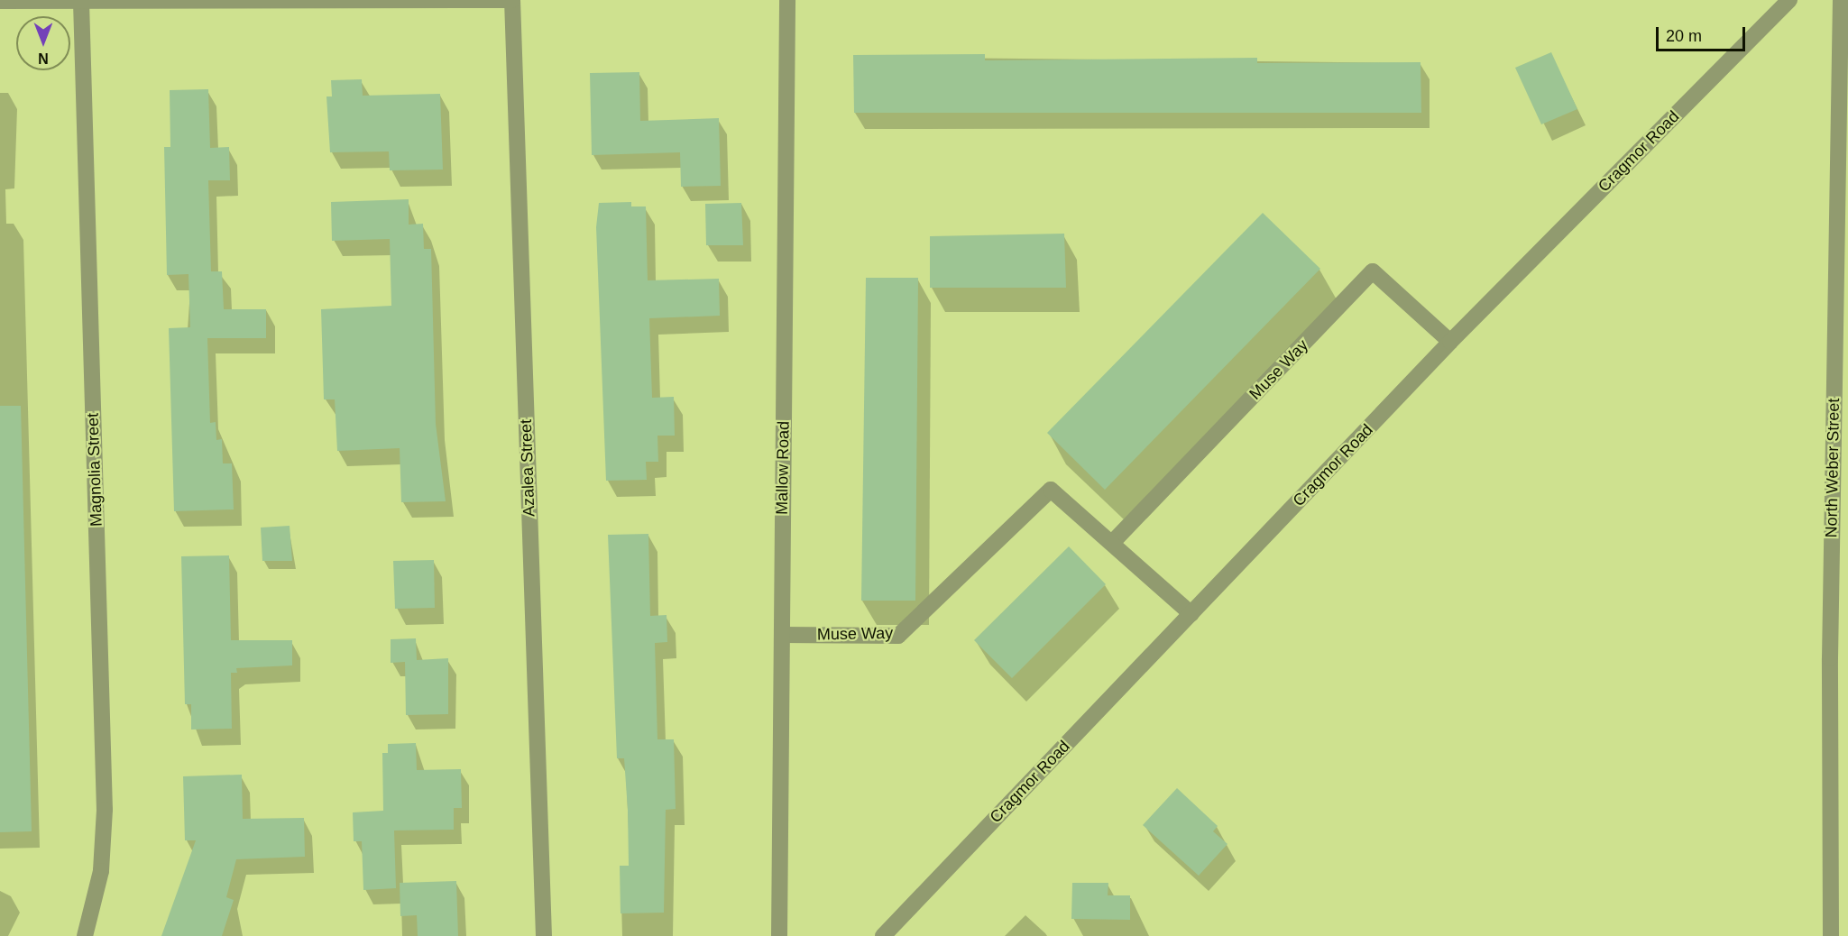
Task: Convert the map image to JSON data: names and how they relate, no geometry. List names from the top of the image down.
{
  "streets": {
    "street": [
      "Cragmor Road",
      "Muse Way",
      "Azalea Street",
      "Mallow Road",
      "North Weber Street",
      "Magnolia Street"
    ]
  },
  "crossings": [
    ["Cragmor Road", "Muse Way"],
    ["Muse Way", "Mallow Road"]
  ],
  "scale_bar": "20 m",
  "north": "bottom"
}
